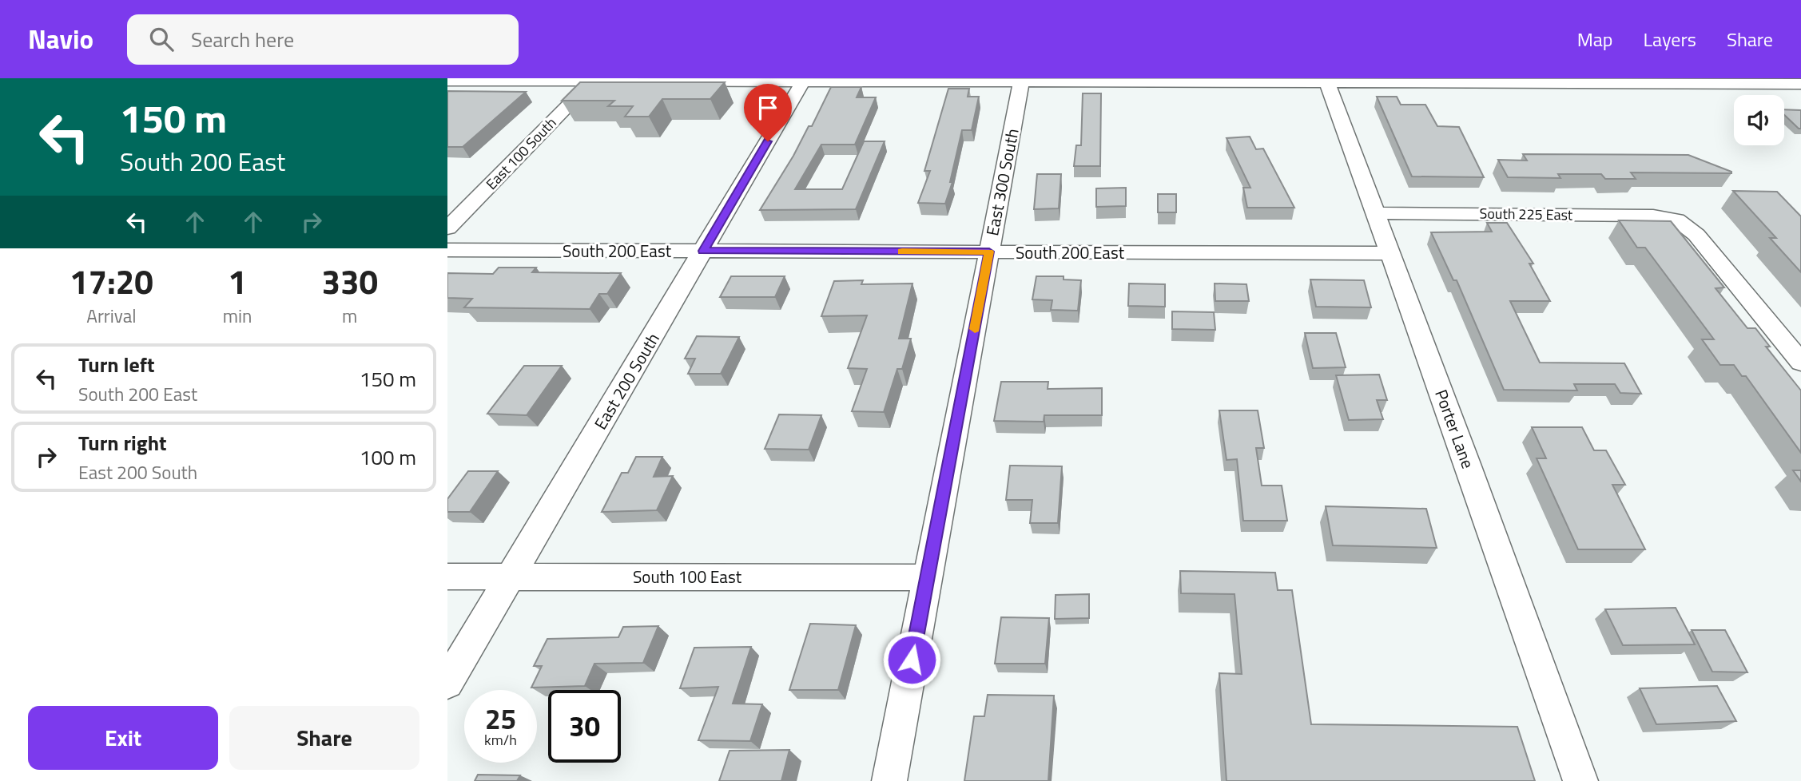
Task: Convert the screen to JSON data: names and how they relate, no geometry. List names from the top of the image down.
{
  "streets": {
    "street": [
      "East 100 South",
      "East 300 South",
      "South 225 East",
      "South 200 East",
      "East 200 South",
      "Porter Lane",
      "South 100 East"
    ]
  },
  "crossings": [
    ["East 300 South", "South 200 East"],
    ["East 300 South", "South 100 East"],
    ["South 225 East", "Porter Lane"],
    ["South 200 East", "East 200 South"],
    ["South 200 East", "Porter Lane"],
    ["East 200 South", "South 100 East"]
  ],
  "page": {
    "header": "Navio",
    "search": "Search here",
    "nav": ["Map", "Layers", "Share"],
    "turn": ["150 m", "South 200 East"],
    "eta": [
      "17:20",
      "Arrival",
      "1",
      "min",
      "330",
      "m"
    ],
    "list": [
      {
        "name": "Turn left",
        "note": "South 200 East",
        "value": "150 m"
      },
      {
        "name": "Turn right",
        "note": "East 200 South",
        "value": "100 m"
      }
    ],
    "speed": "25 km/h",
    "limit": "30",
    "buttons": ["Exit", "Share"]
  }
}
